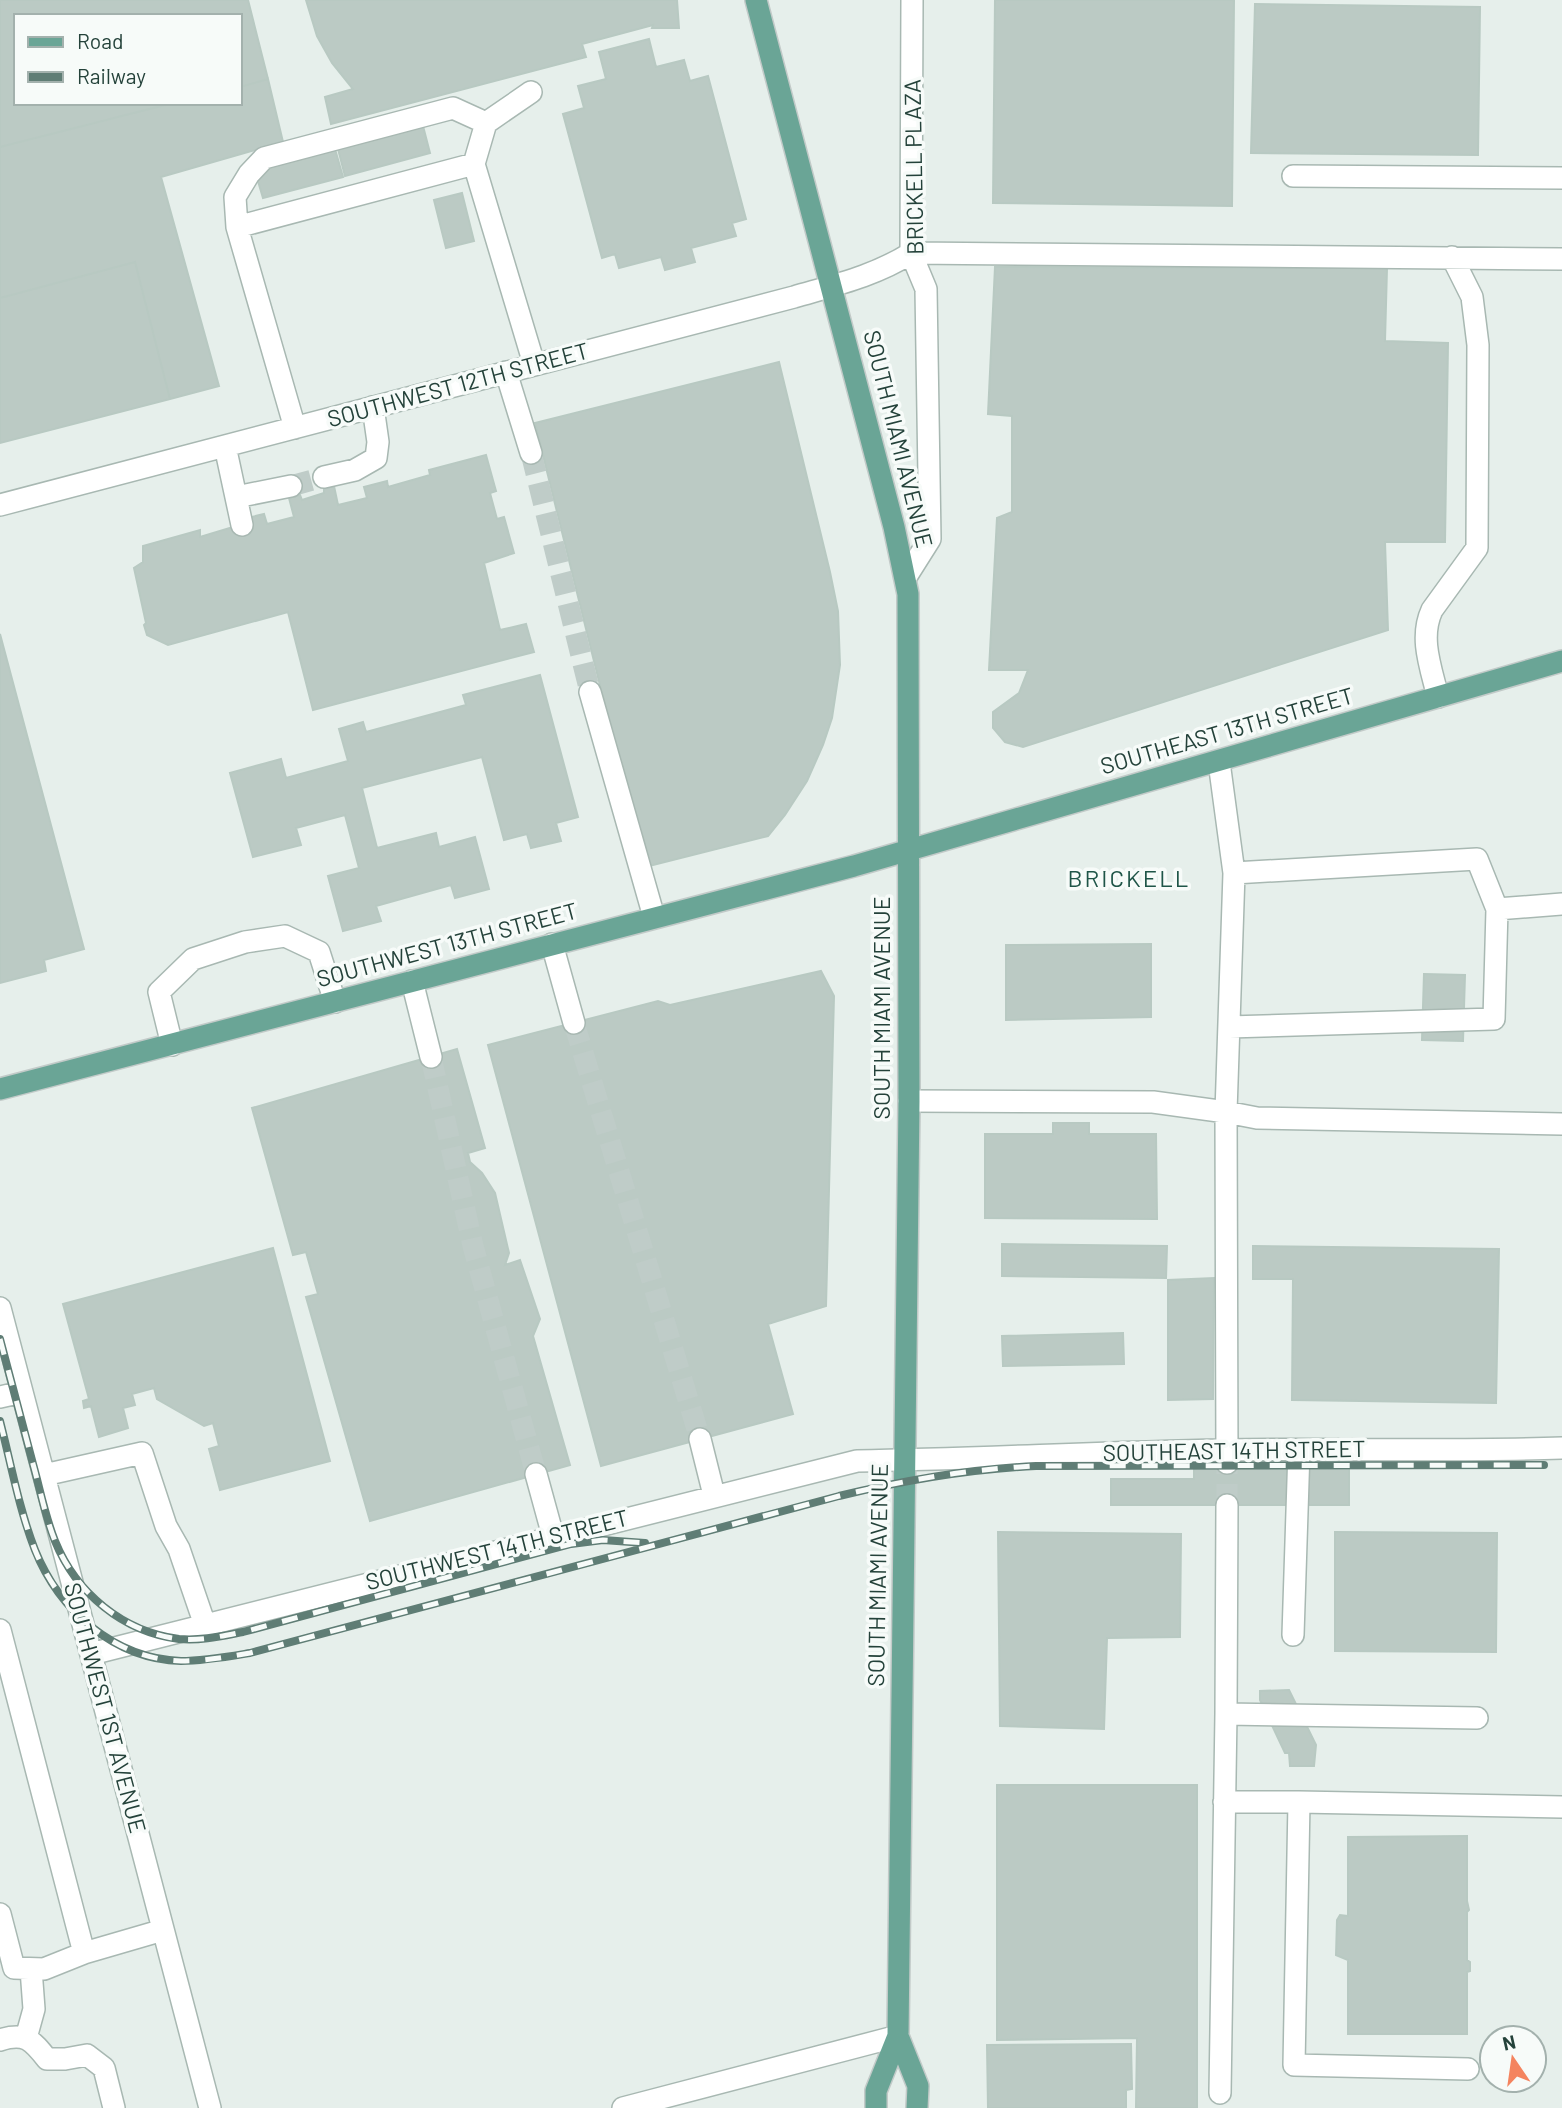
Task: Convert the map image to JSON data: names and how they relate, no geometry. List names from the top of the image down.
{
  "streets": {
    "main road": ["SOUTH MIAMI AVENUE", "SOUTHEAST 13TH STREET", "SOUTHWEST 13TH STREET"],
    "street": [
      "BRICKELL PLAZA",
      "SOUTHWEST 12TH STREET",
      "SOUTHEAST 14TH STREET",
      "SOUTHWEST 14TH STREET",
      "SOUTHWEST 1ST AVENUE"
    ]
  },
  "crossings": [
    ["BRICKELL PLAZA", "SOUTHWEST 12TH STREET"],
    ["BRICKELL PLAZA", "SOUTH MIAMI AVENUE"],
    ["SOUTHWEST 12TH STREET", "SOUTH MIAMI AVENUE"],
    ["SOUTH MIAMI AVENUE", "SOUTHEAST 13TH STREET"],
    ["SOUTH MIAMI AVENUE", "SOUTHWEST 13TH STREET"],
    ["SOUTH MIAMI AVENUE", "SOUTHEAST 14TH STREET"],
    ["SOUTH MIAMI AVENUE", "SOUTHWEST 14TH STREET"],
    ["SOUTHEAST 13TH STREET", "SOUTHWEST 13TH STREET"],
    ["SOUTHEAST 14TH STREET", "SOUTHWEST 14TH STREET"],
    ["SOUTHWEST 14TH STREET", "SOUTHWEST 1ST AVENUE"]
  ],
  "districts": ["BRICKELL"],
  "legend": ["Road", "Railway"],
  "north": "top"
}
